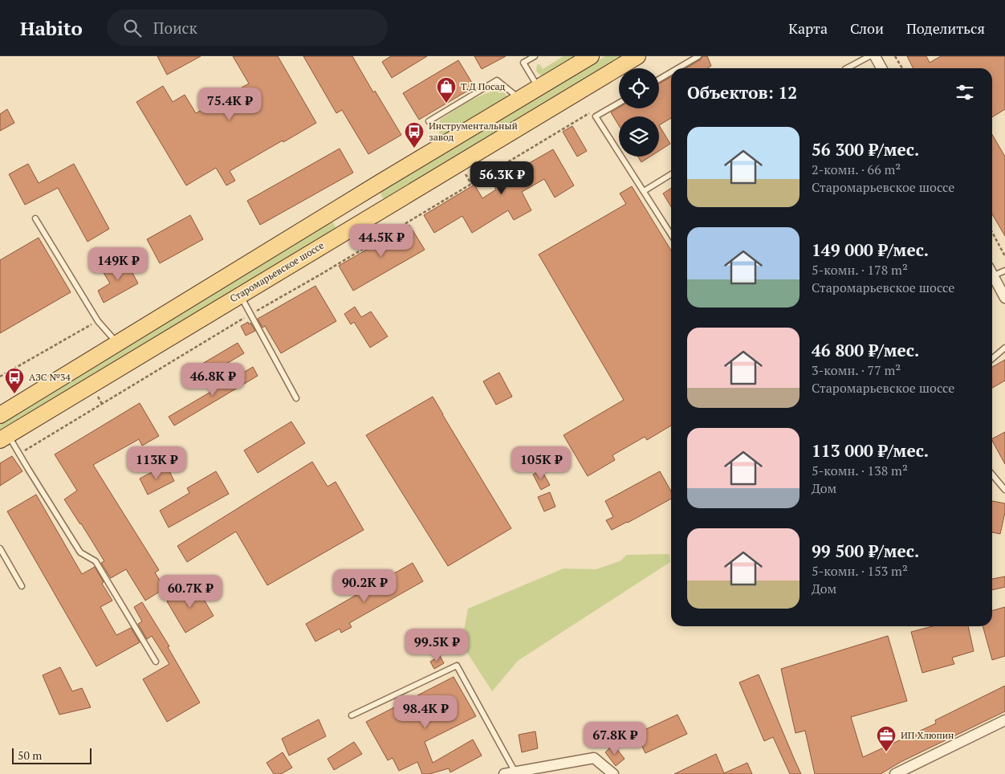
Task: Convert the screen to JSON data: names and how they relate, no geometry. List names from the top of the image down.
{
  "streets": {
    "main road": ["Старомарьевское шоссе"]
  },
  "places": {
    "shop": ["Т.Д Посад"],
    "bus stop": ["Инструментальный завод", "АЗС №34"],
    "office": ["ИП Хлюпин"]
  },
  "scale_bar": "50 m",
  "page": {
    "header": "Habito",
    "search": "Поиск",
    "nav": ["Карта", "Слои", "Поделиться"],
    "heading": "Объектов: 12",
    "price": [
      "75.4K ₽",
      "56.3K ₽",
      "44.5K ₽",
      "149K ₽",
      "46.8K ₽",
      "113K ₽",
      "105K ₽",
      "90.2K ₽",
      "60.7K ₽",
      "99.5K ₽",
      "98.4K ₽",
      "67.8K ₽"
    ],
    "list": [
      {
        "name": "56 300 ₽/мес.",
        "note": "2-комн. · 66 m² · Старомарьевское шоссе"
      },
      {
        "name": "149 000 ₽/мес.",
        "note": "5-комн. · 178 m² · Старомарьевское шоссе"
      },
      {
        "name": "46 800 ₽/мес.",
        "note": "3-комн. · 77 m² · Старомарьевское шоссе"
      },
      {
        "name": "113 000 ₽/мес.",
        "note": "5-комн. · 138 m² · Дом"
      },
      {
        "name": "99 500 ₽/мес.",
        "note": "5-комн. · 153 m² · Дом"
      }
    ],
    "scale": "50 m"
  }
}
